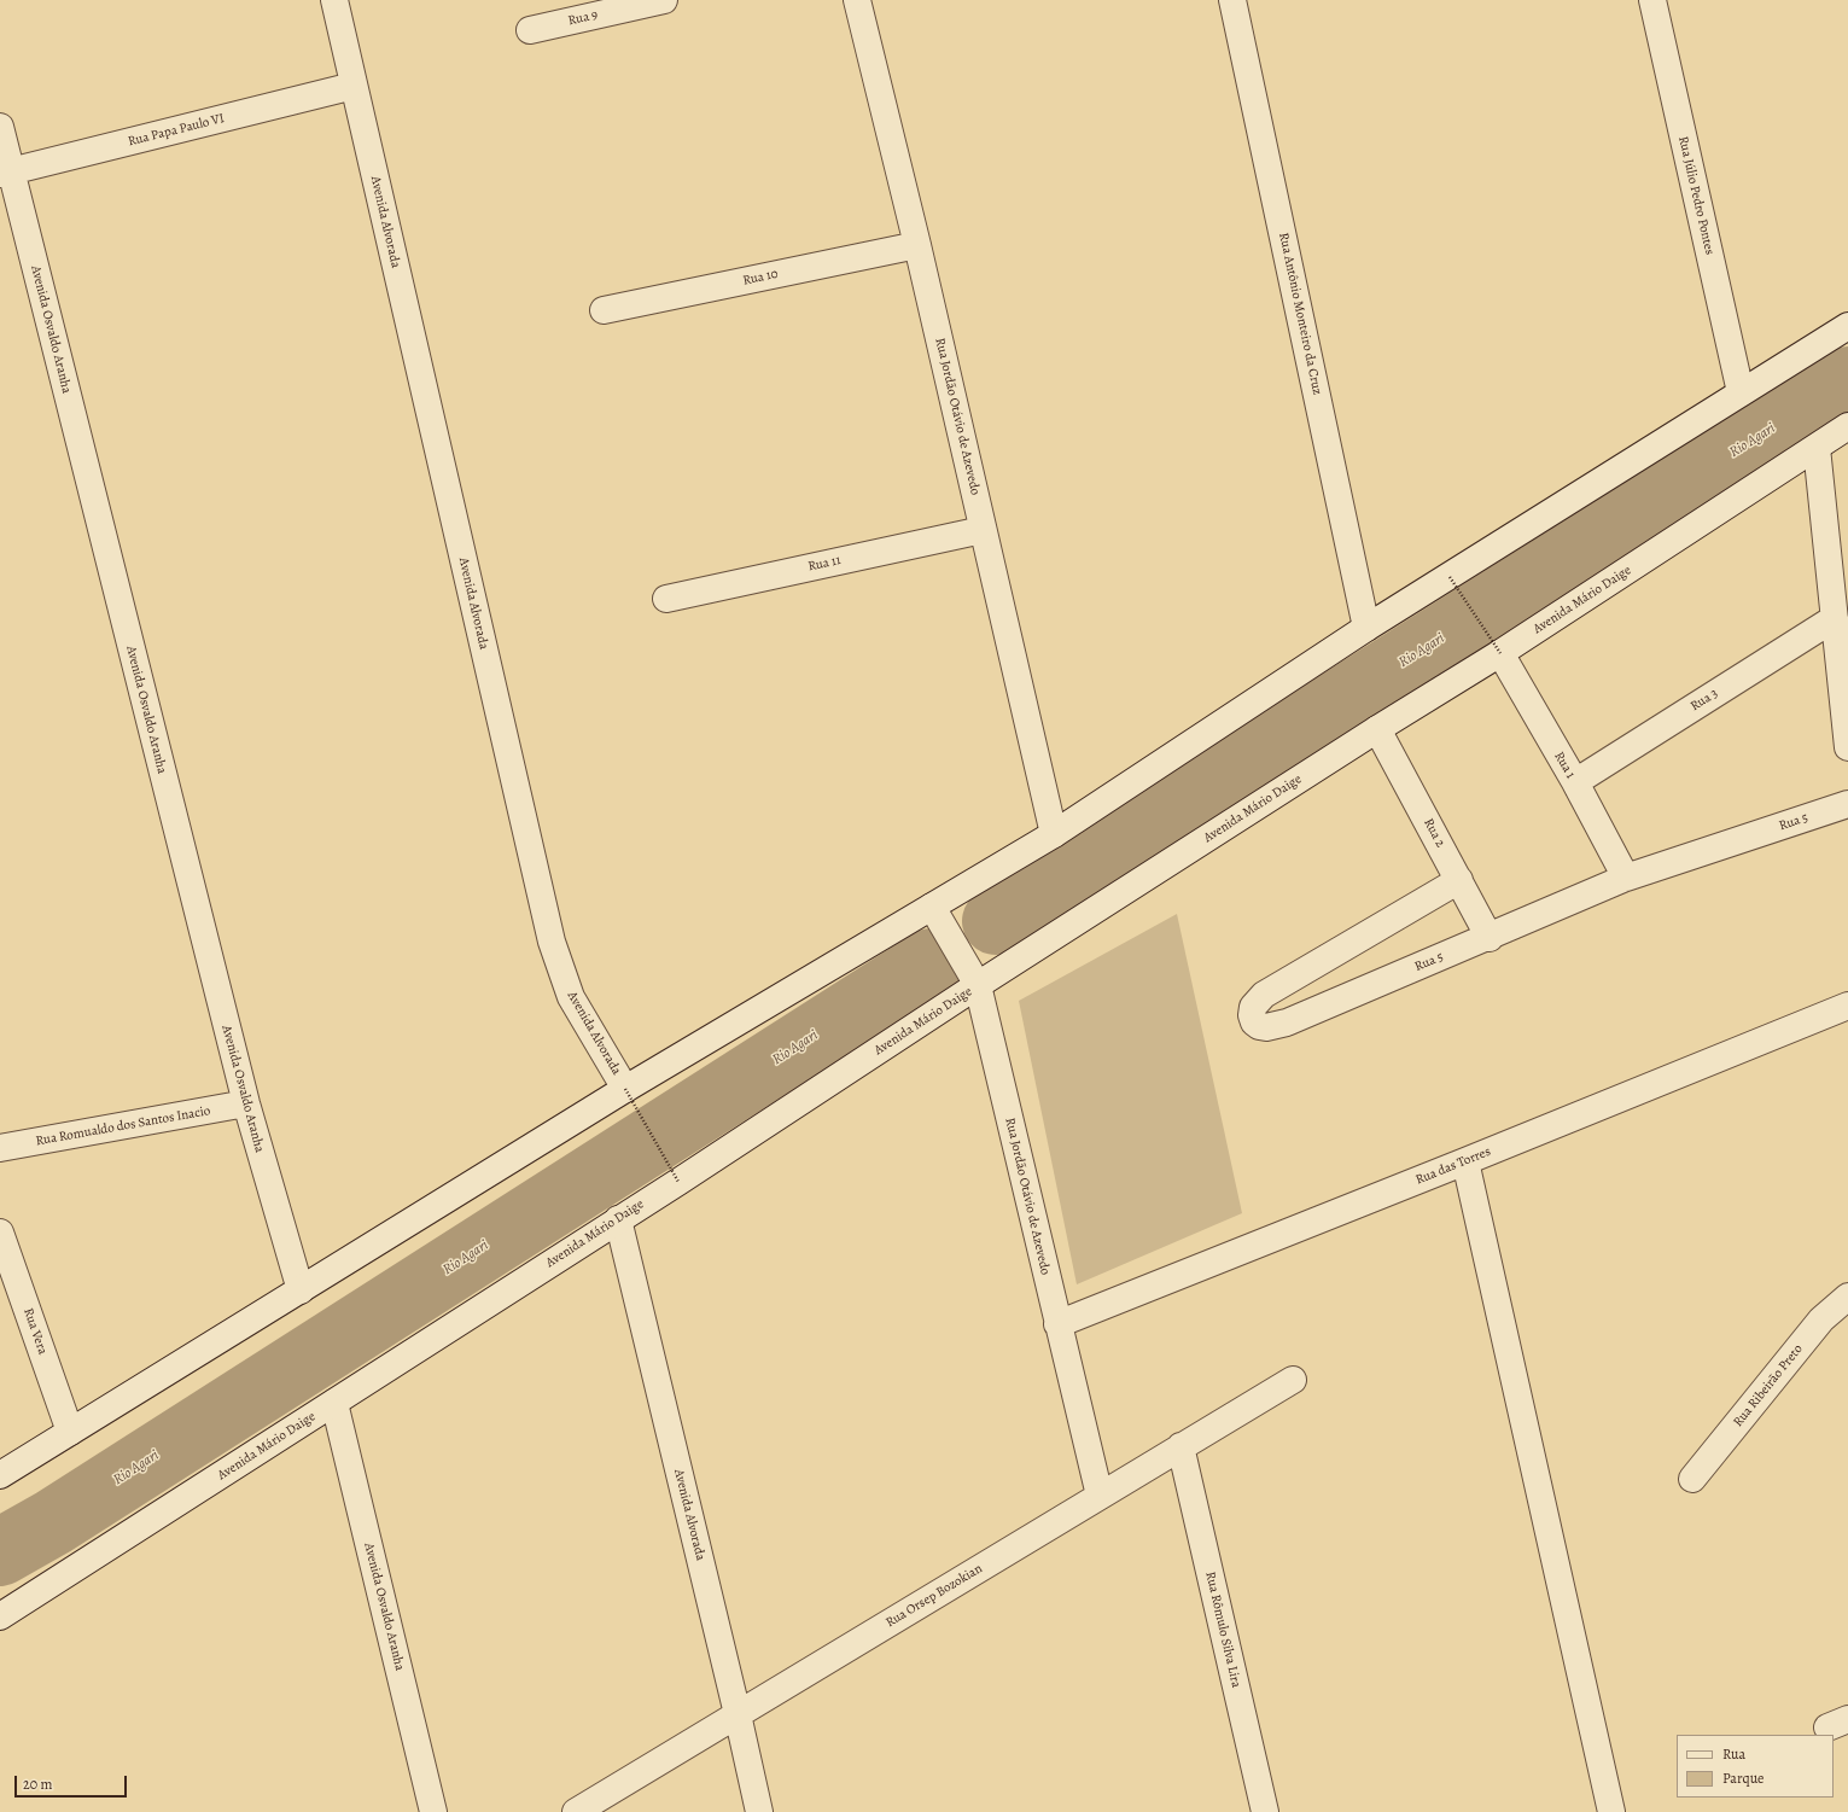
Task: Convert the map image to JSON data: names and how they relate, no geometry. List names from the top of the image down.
{
  "streets": {
    "street": [
      "Rua 9",
      "Rua Papa Paulo VI",
      "Rua Júlio Pedro Pontes",
      "Avenida Alvorada",
      "Rua 10",
      "Rua Antônio Monteiro da Cruz",
      "Avenida Osvaldo Aranha",
      "Rua Jordão Otávio de Azevedo",
      "Rua 11",
      "Avenida Mário Daige",
      "Rua 3",
      "Rua 1",
      "Rua 5",
      "Rua 2",
      "Rua Romualdo dos Santos Inacio",
      "Rua das Torres",
      "Rua Vera",
      "Rua Ribeirão Preto",
      "Rua Orsep Bozokian",
      "Rua Rômulo Silva Lira"
    ]
  },
  "crossings": [
    ["Rua Papa Paulo VI", "Avenida Alvorada"],
    ["Rua Papa Paulo VI", "Avenida Osvaldo Aranha"],
    ["Avenida Alvorada", "Avenida Mário Daige"],
    ["Avenida Alvorada", "Rua Orsep Bozokian"],
    ["Rua 10", "Rua Jordão Otávio de Azevedo"],
    ["Avenida Osvaldo Aranha", "Avenida Mário Daige"],
    ["Avenida Osvaldo Aranha", "Rua Romualdo dos Santos Inacio"],
    ["Rua Jordão Otávio de Azevedo", "Rua 11"],
    ["Rua Jordão Otávio de Azevedo", "Avenida Mário Daige"],
    ["Rua Jordão Otávio de Azevedo", "Rua das Torres"],
    ["Rua Jordão Otávio de Azevedo", "Rua Orsep Bozokian"],
    ["Avenida Mário Daige", "Rua 1"],
    ["Avenida Mário Daige", "Rua 2"],
    ["Rua 3", "Rua 1"],
    ["Rua 1", "Rua 5"],
    ["Rua 5", "Rua 2"],
    ["Rua Orsep Bozokian", "Rua Rômulo Silva Lira"]
  ],
  "water": ["Rio Agari"],
  "legend": ["Rua", "Parque"],
  "scale_bar": "20 m"
}
